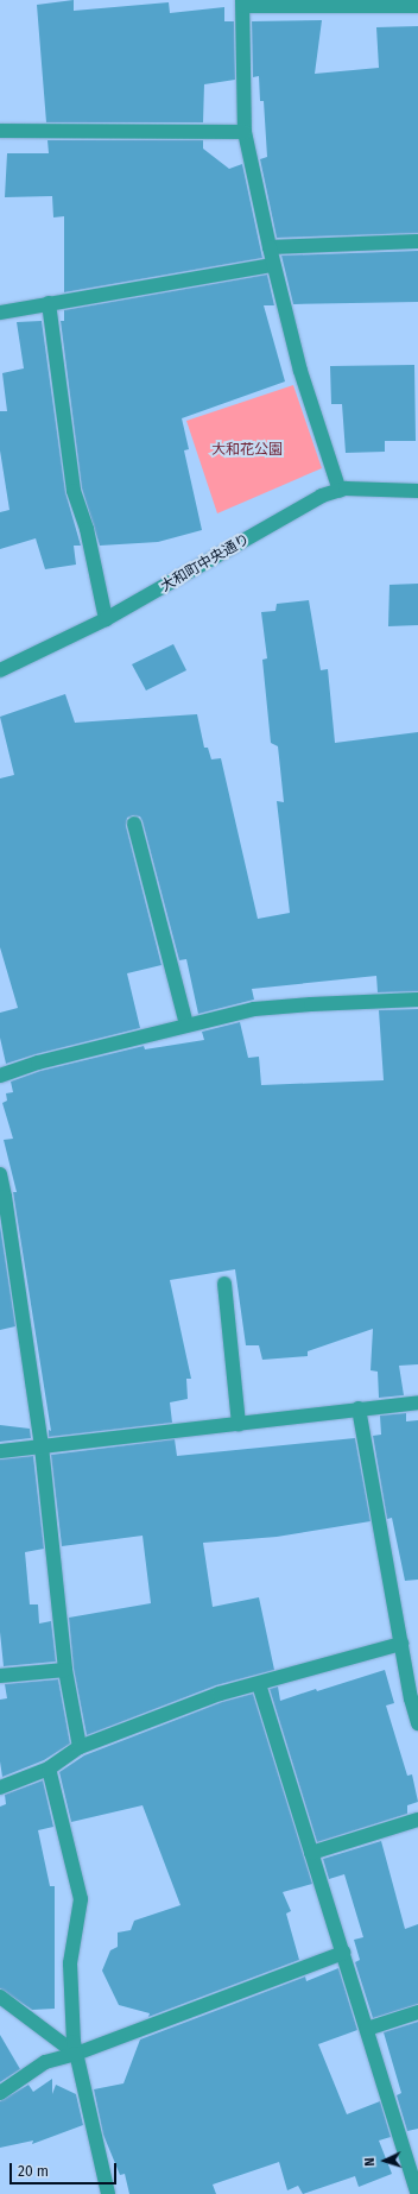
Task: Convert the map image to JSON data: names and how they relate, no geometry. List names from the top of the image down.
{
  "streets": {
    "street": ["大和町中央通り"]
  },
  "parks": ["大和花公園"],
  "scale_bar": "20 m",
  "north": "left"
}
